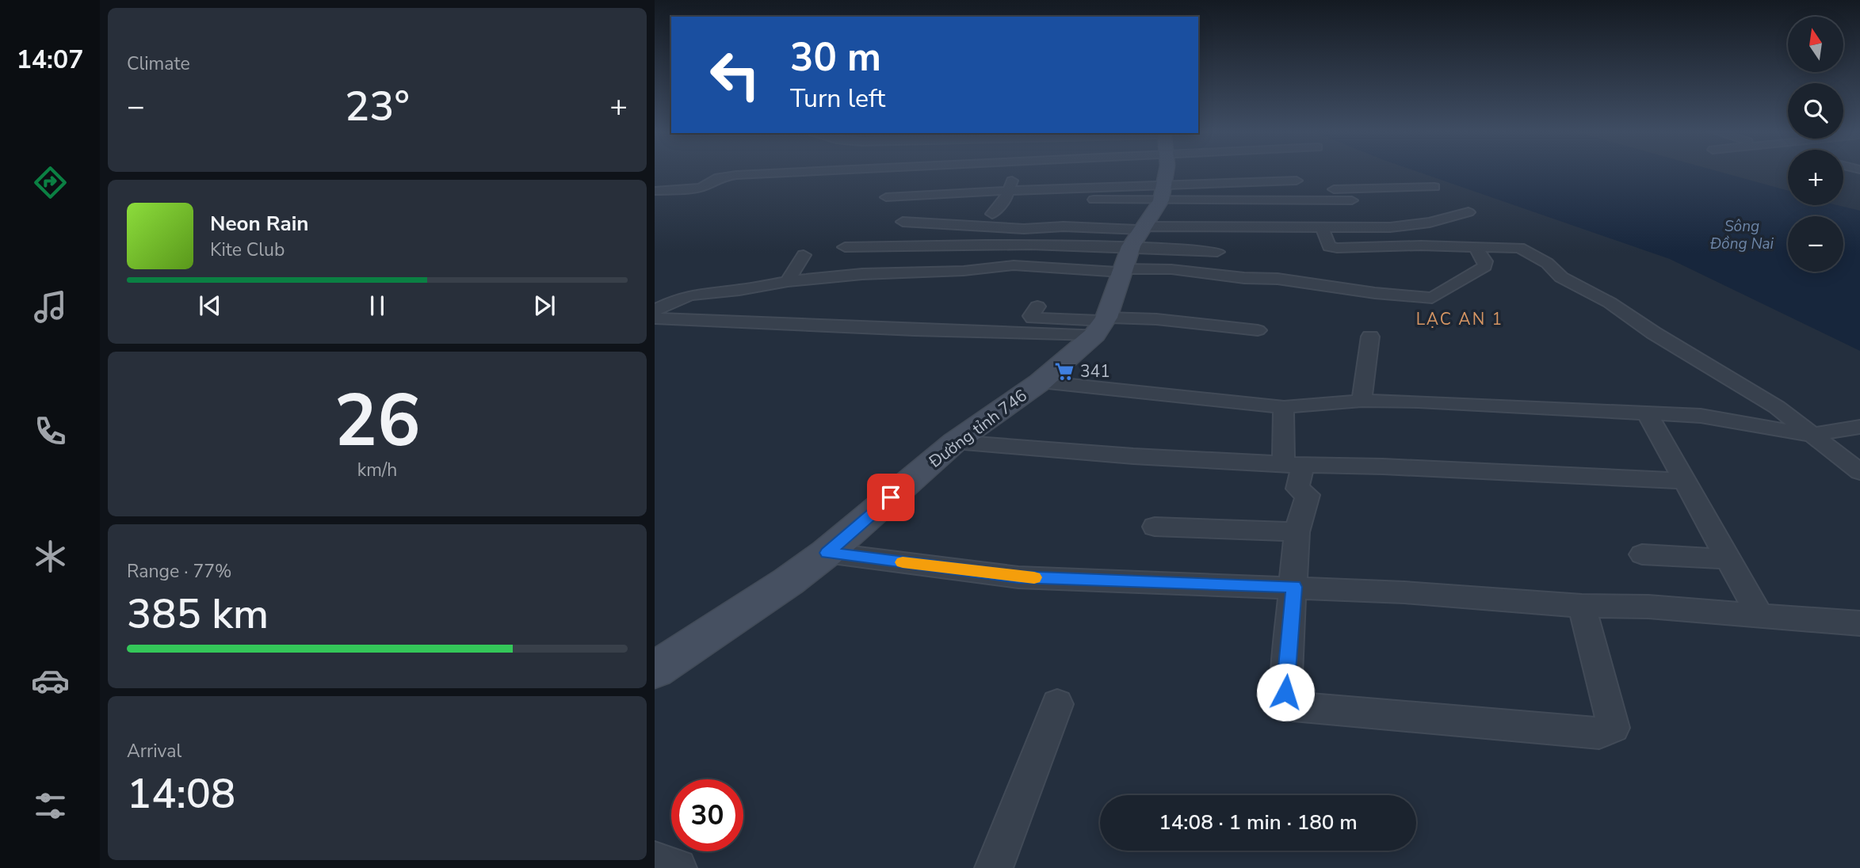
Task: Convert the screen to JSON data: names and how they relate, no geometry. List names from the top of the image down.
{
  "streets": {
    "main road": ["Đường tỉnh 746"]
  },
  "districts": ["LẠC AN 1"],
  "water": ["Sông Đồng Nai"],
  "places": {
    "supermarket": ["341"]
  },
  "north": "top",
  "page": {
    "tabs": "14:07",
    "tile": [
      "Climate",
      ["26", "km/h"],
      ["Range · 77%", "385 km"],
      ["Arrival", "14:08"]
    ],
    "map_buttons": ["+", "−"],
    "turn": ["30 m", "Turn left"],
    "heat": ["−", "23°", "+"],
    "song": ["Neon Rain", "Kite Club"],
    "limit": "30",
    "trip": "14:08 · 1 min · 180 m"
  }
}
